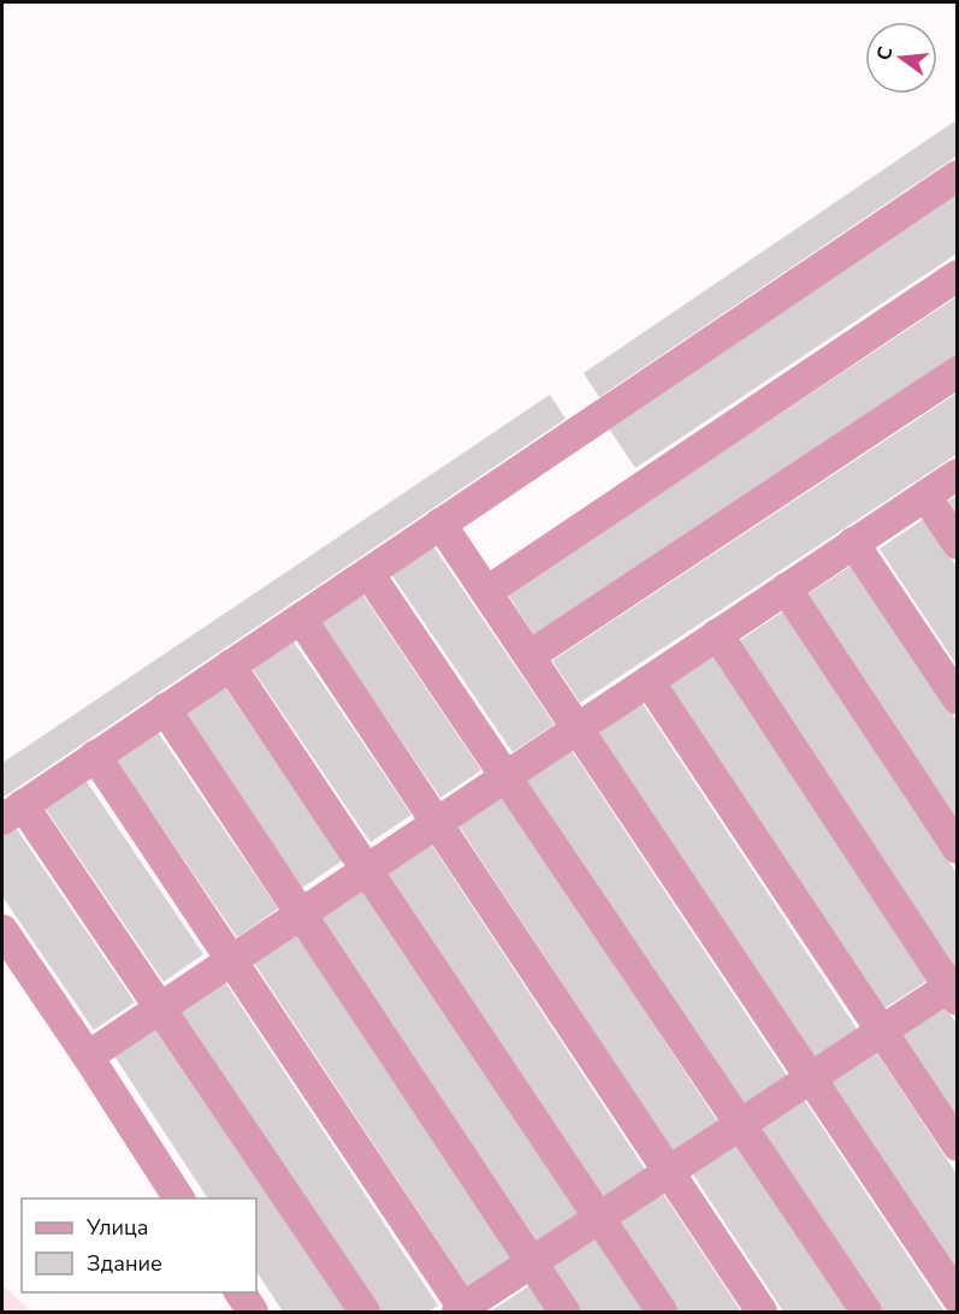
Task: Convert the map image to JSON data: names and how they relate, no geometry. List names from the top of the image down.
{
  "legend": ["Улица", "Здание"],
  "north": "left"
}
